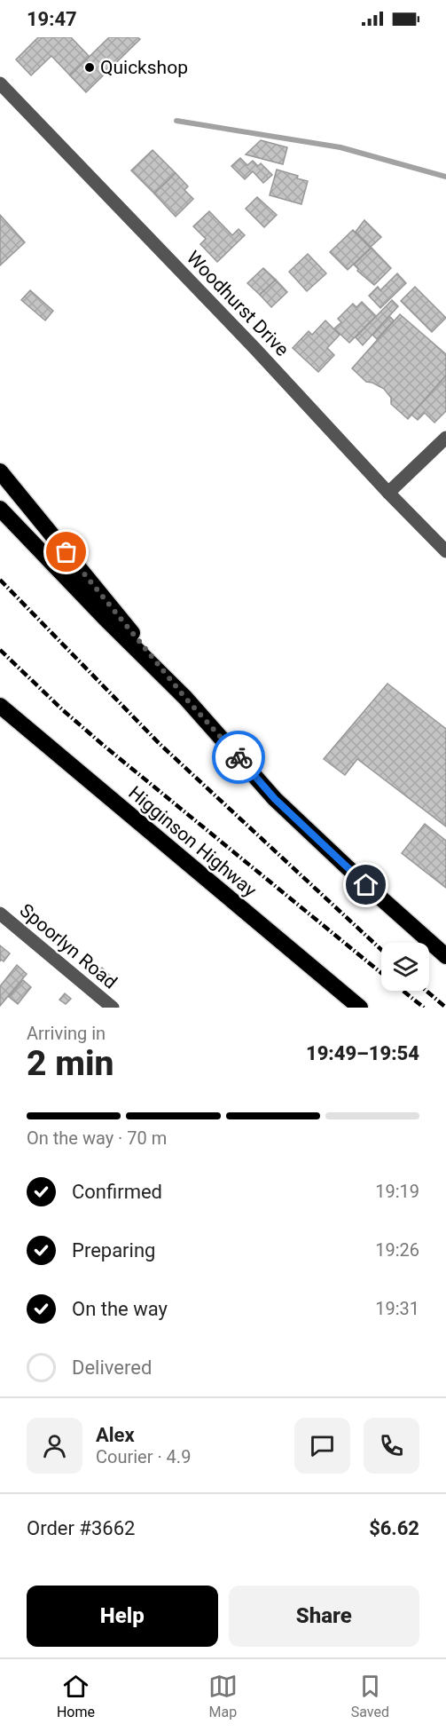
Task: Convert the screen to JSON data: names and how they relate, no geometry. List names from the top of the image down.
{
  "streets": {
    "highway": ["Higginson Highway"],
    "street": ["Woodhurst Drive", "Spoorlyn Road"]
  },
  "places": ["Quickshop"],
  "page": {
    "status": "19:47",
    "heading": ["2 min", "Arriving in", "19:49–19:54"],
    "panel": [
      "Alex",
      "Courier · 4.9",
      "Order #3662",
      "$6.62"
    ],
    "bar": "On the way · 70 m",
    "list": [
      ["Confirmed", "19:19"],
      ["Preparing", "19:26"],
      ["On the way", "19:31"],
      "Delivered"
    ],
    "buttons": ["Help", "Share"],
    "tabs": ["Home", "Map", "Saved"]
  }
}
